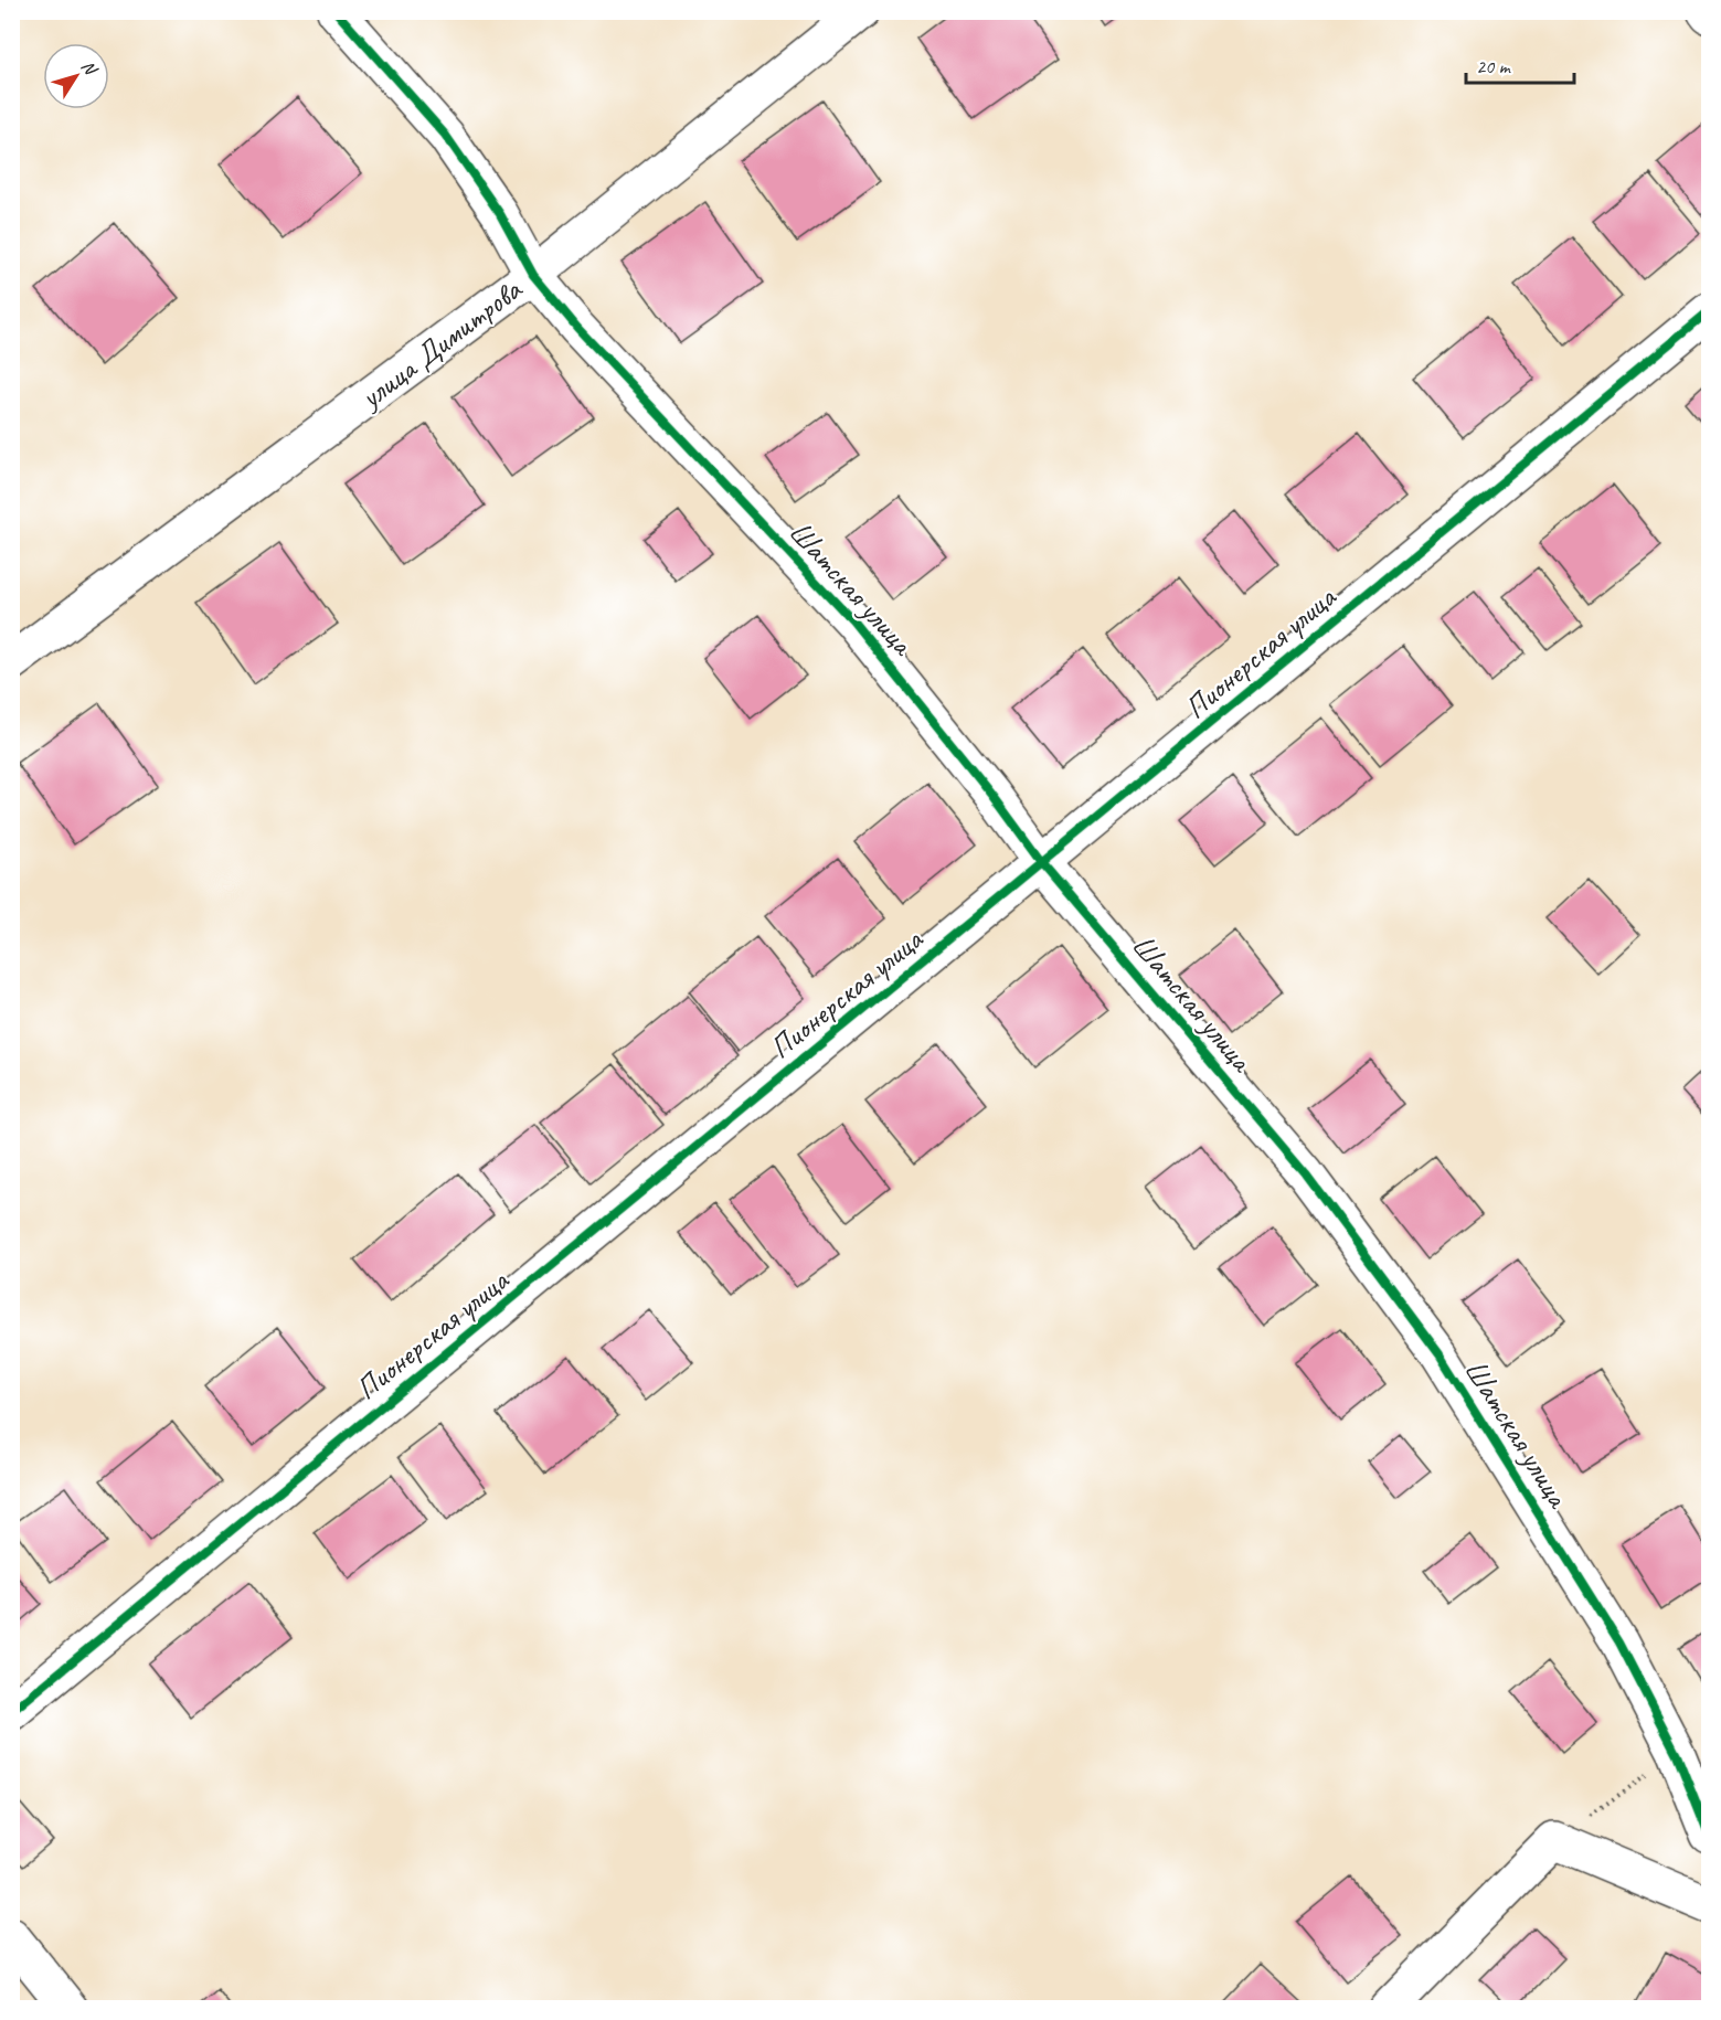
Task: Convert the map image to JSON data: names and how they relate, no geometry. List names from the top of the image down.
{
  "streets": {
    "street": ["улица Димитрова", "Шатская улица", "Пионерская улица"]
  },
  "crossings": [
    ["улица Димитрова", "Шатская улица"],
    ["Шатская улица", "Пионерская улица"]
  ],
  "scale_bar": "20 m",
  "north": "top right"
}
